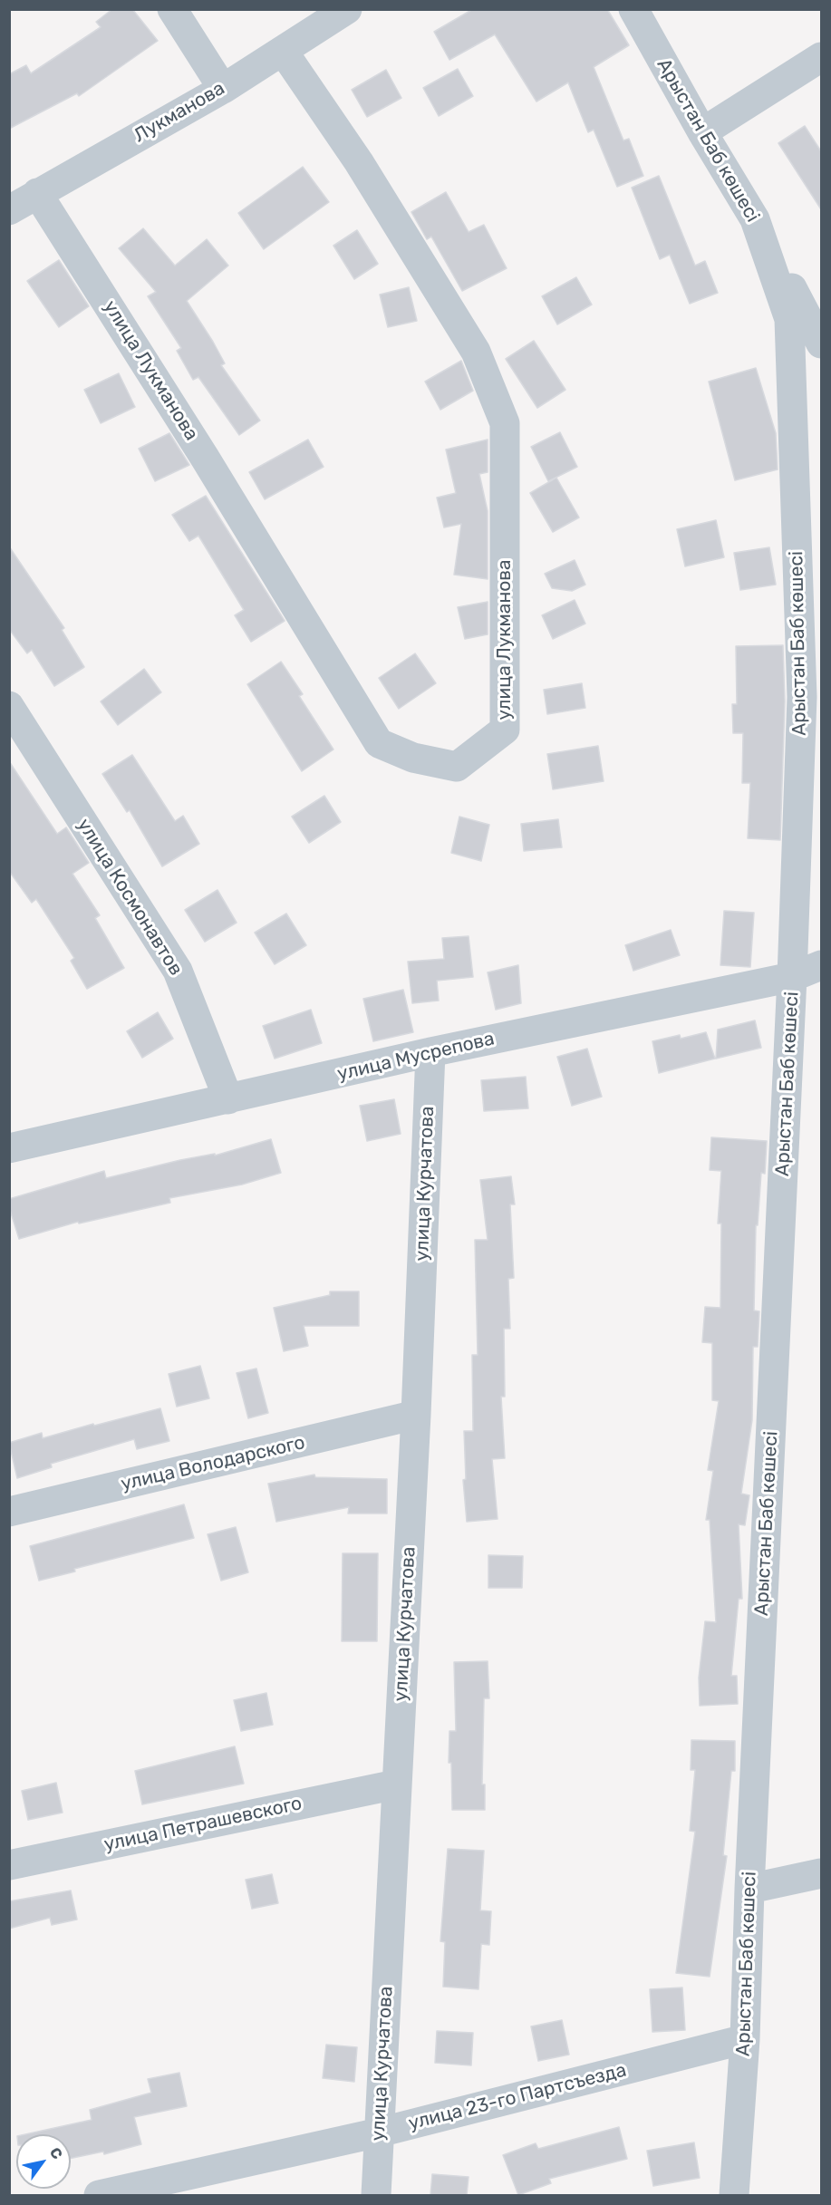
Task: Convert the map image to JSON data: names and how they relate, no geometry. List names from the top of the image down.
{
  "streets": {
    "street": [
      "Лукманова",
      "Арыстан Баб көшесі",
      "улица Лукманова",
      "улица Космонавтов",
      "улица Мусрепова",
      "улица Курчатова",
      "улица Володарского",
      "улица Петрашевского",
      "улица 23-го Партсъезда"
    ]
  },
  "crossings": [
    ["Лукманова", "улица Лукманова"],
    ["Арыстан Баб көшесі", "улица Мусрепова"],
    ["Арыстан Баб көшесі", "улица 23-го Партсъезда"],
    ["улица Космонавтов", "улица Мусрепова"],
    ["улица Мусрепова", "улица Курчатова"],
    ["улица Курчатова", "улица Володарского"],
    ["улица Курчатова", "улица Петрашевского"],
    ["улица Курчатова", "улица 23-го Партсъезда"]
  ],
  "north": "top right"
}
